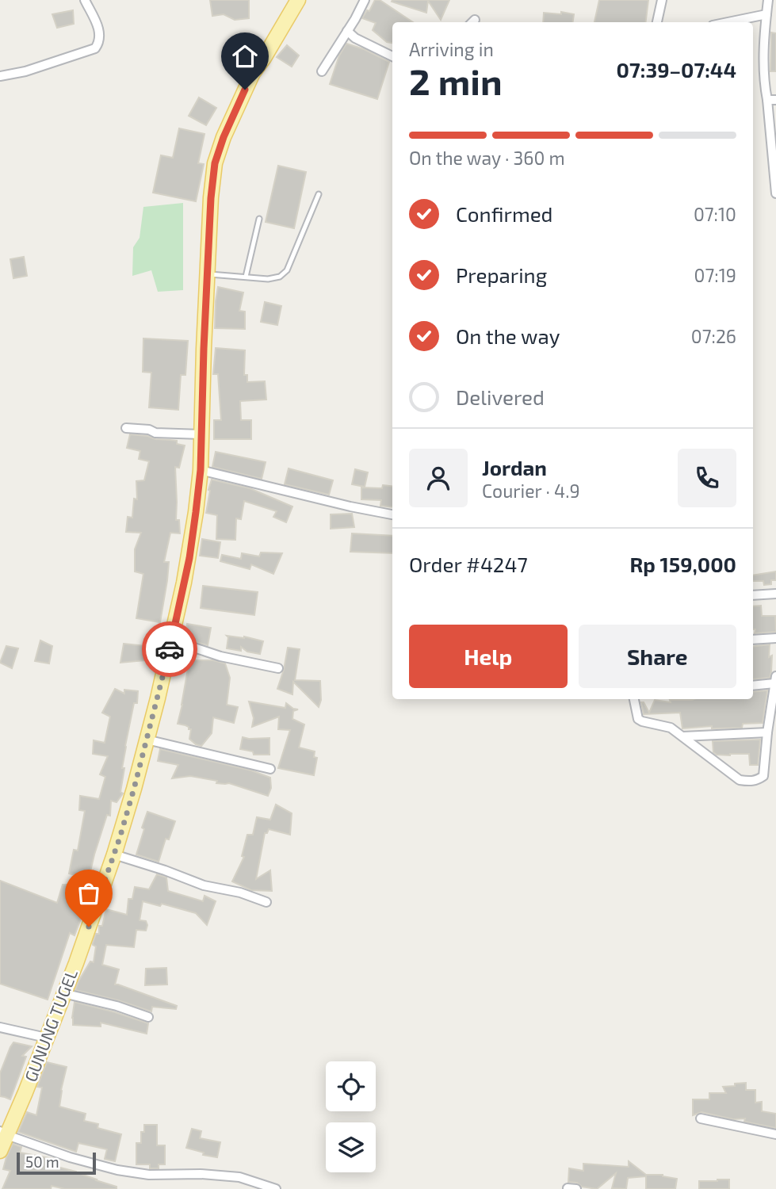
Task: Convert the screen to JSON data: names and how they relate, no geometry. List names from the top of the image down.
{
  "streets": {
    "main road": ["GUNUNG TUGEL"]
  },
  "scale_bar": "50 m",
  "page": {
    "heading": ["2 min", "Arriving in", "07:39–07:44"],
    "panel": [
      "Jordan",
      "Courier · 4.9",
      "Order #4247",
      "Rp 159,000"
    ],
    "bar": "On the way · 360 m",
    "list": [
      ["Confirmed", "07:10"],
      ["Preparing", "07:19"],
      ["On the way", "07:26"],
      "Delivered"
    ],
    "buttons": ["Help", "Share"],
    "scale": "50 m"
  }
}
